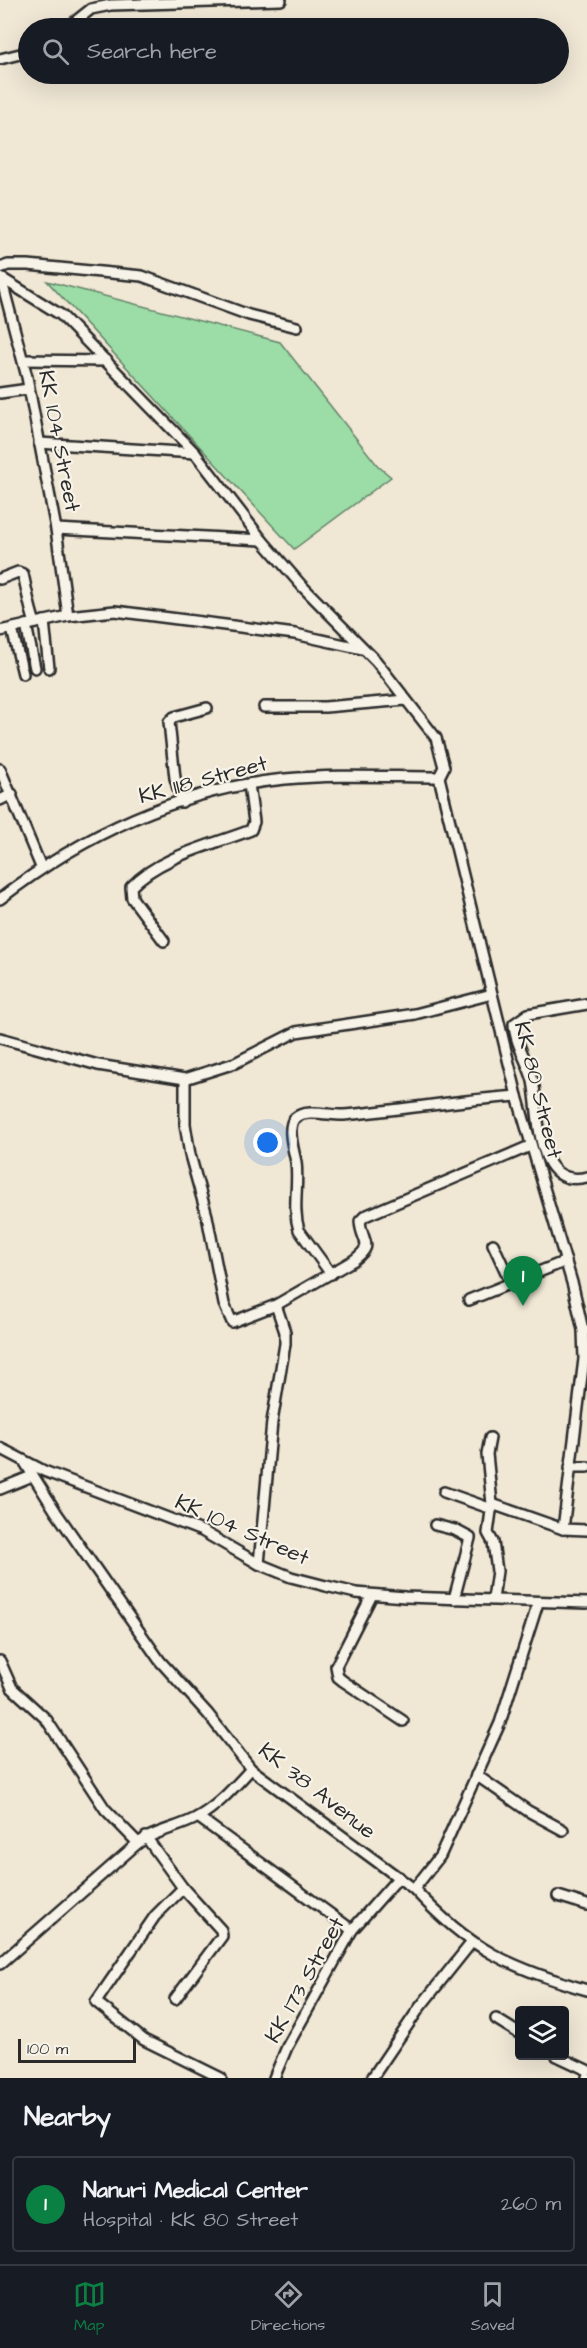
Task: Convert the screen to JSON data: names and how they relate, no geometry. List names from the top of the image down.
{
  "streets": {
    "street": [
      "KK 104 Street",
      "KK 118 Street",
      "KK 80 Street",
      "KK 38 Avenue",
      "KK 173 Street"
    ]
  },
  "crossings": [
    ["KK 104 Street", "KK 80 Street"],
    ["KK 104 Street", "KK 38 Avenue"],
    ["KK 118 Street", "KK 80 Street"],
    ["KK 38 Avenue", "KK 173 Street"]
  ],
  "scale_bar": "100 m",
  "page": {
    "search": "Search here",
    "pins": "1",
    "scale": "100 m",
    "heading": "Nearby",
    "list": [
      {
        "mark": "1",
        "name": "Nanuri Medical Center",
        "note": "Hospital · KK 80 Street",
        "value": "260 m"
      }
    ],
    "nav": ["Map", "Directions", "Saved"]
  }
}
